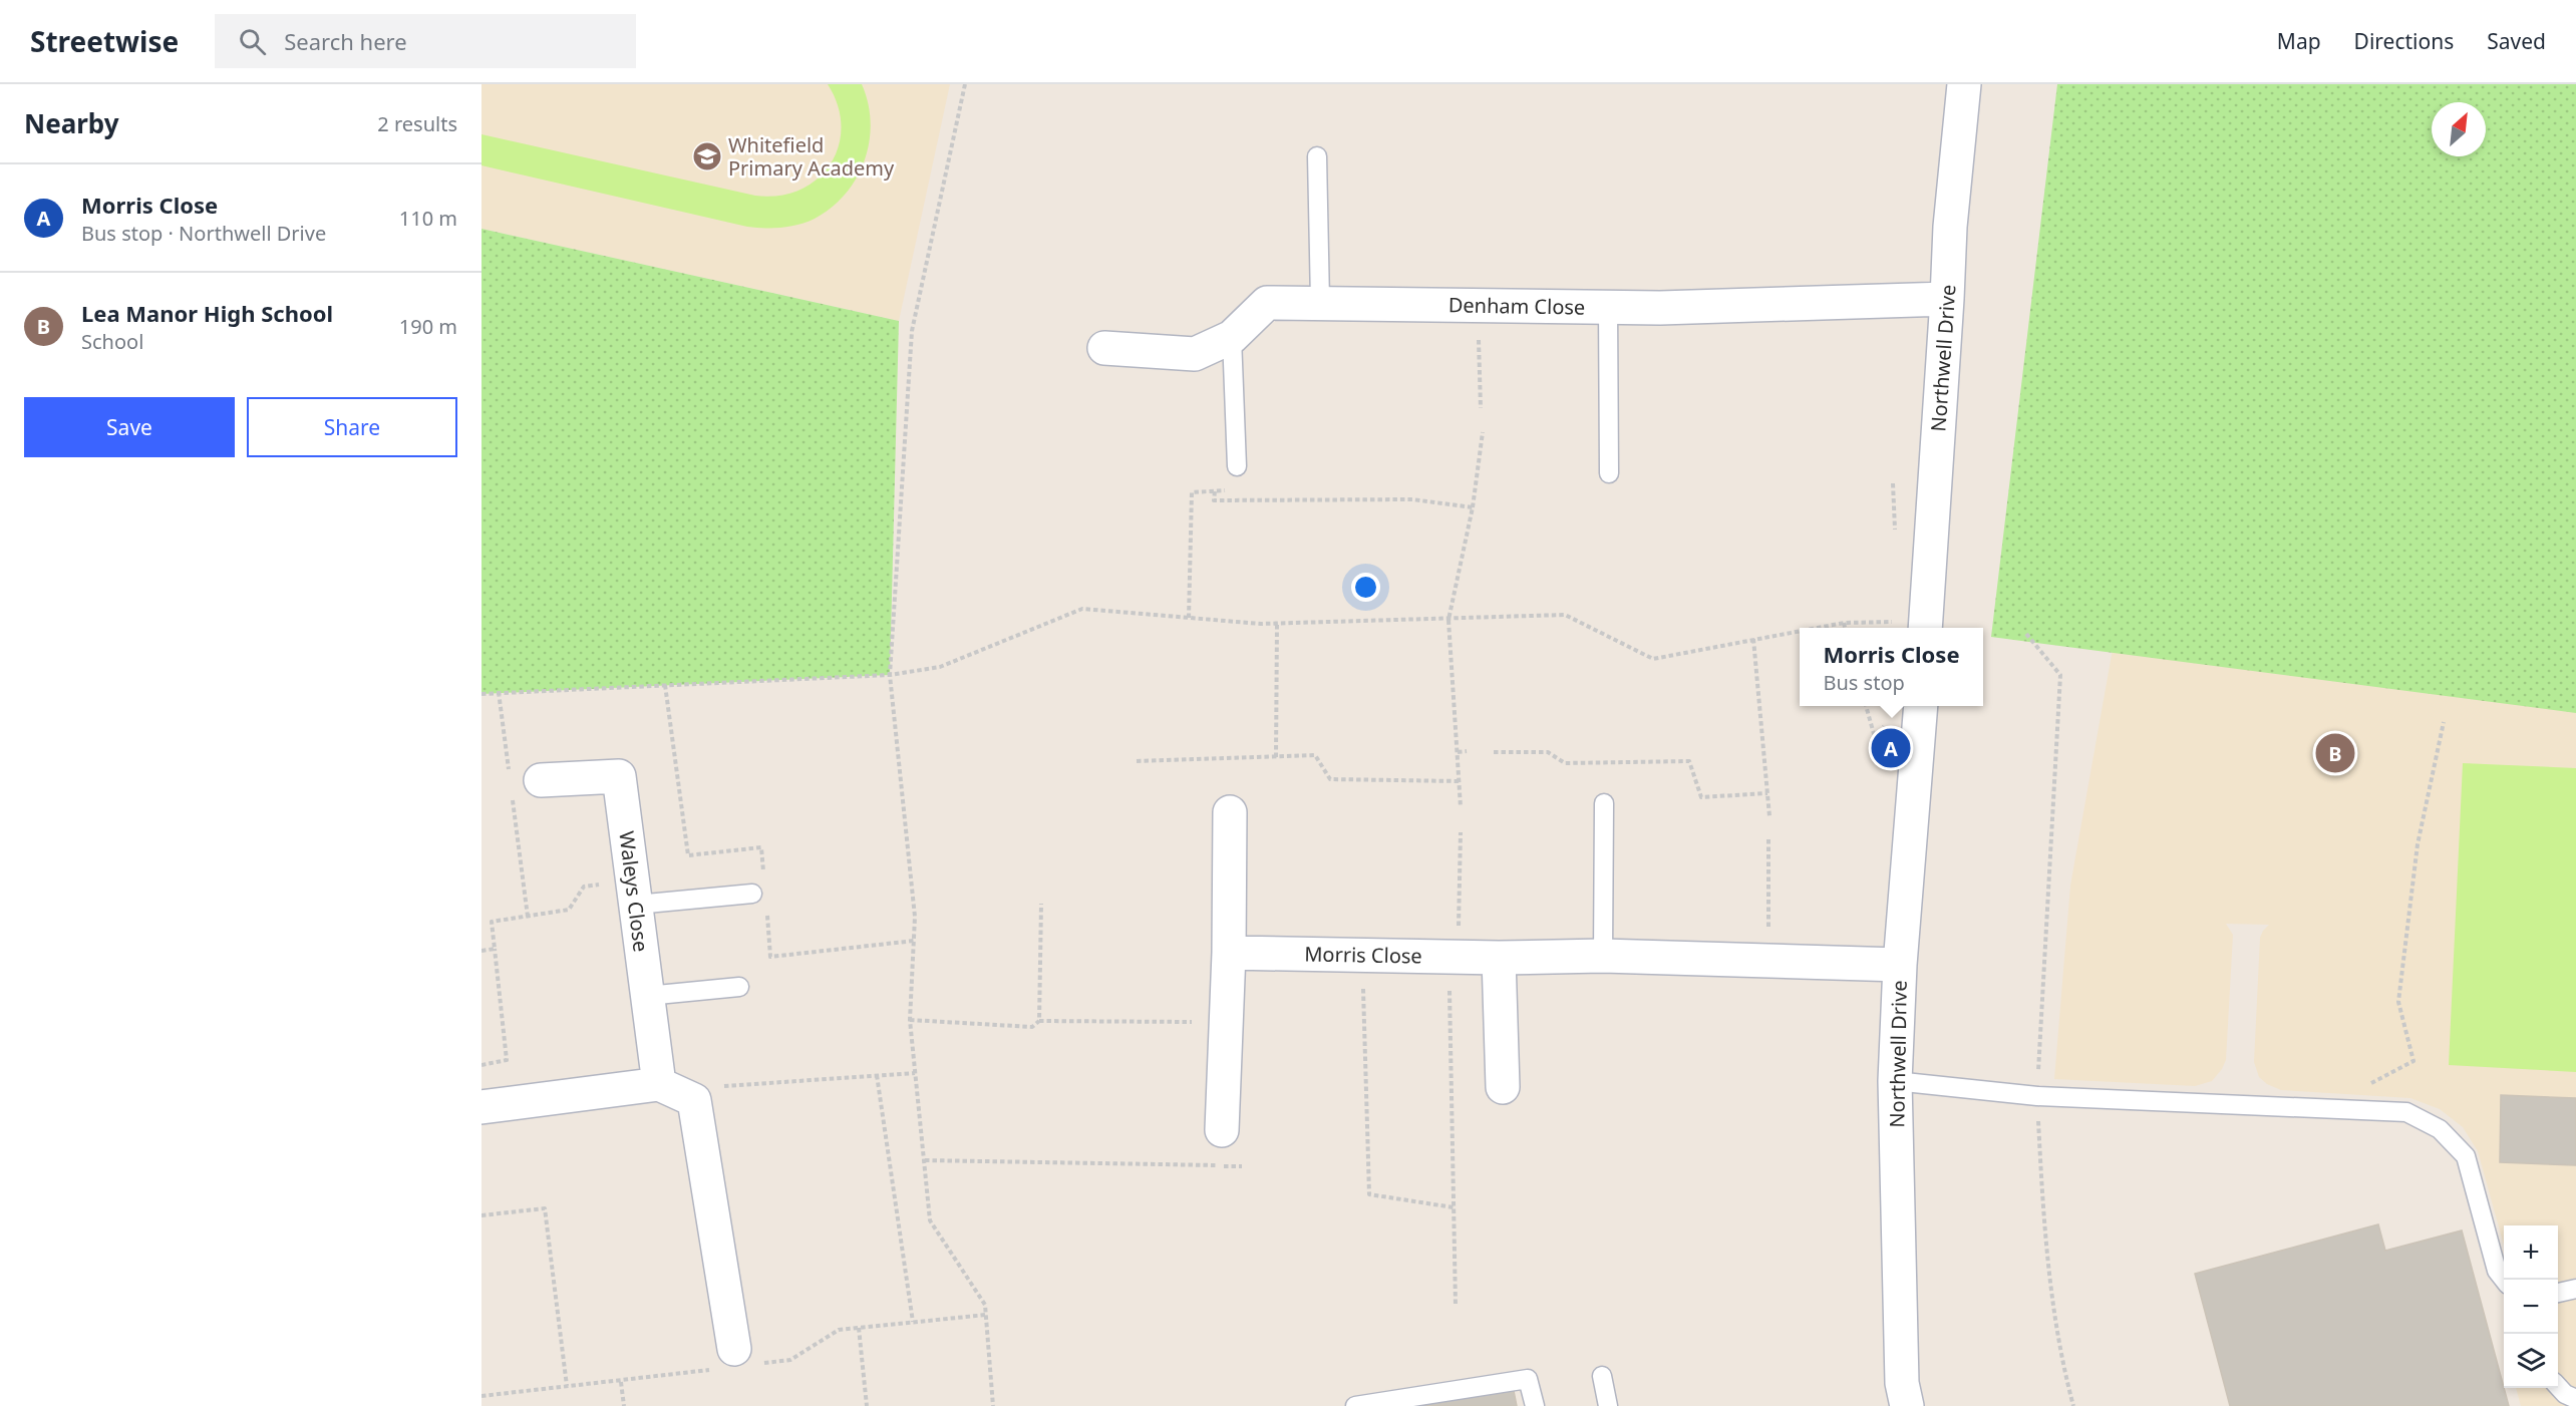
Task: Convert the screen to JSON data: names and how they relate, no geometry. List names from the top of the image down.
{
  "streets": {
    "street": [
      "Denham Close",
      "Northwell Drive",
      "Waleys Close",
      "Morris Close"
    ]
  },
  "crossings": [
    ["Denham Close", "Northwell Drive"],
    ["Northwell Drive", "Morris Close"]
  ],
  "places": {
    "school or university": ["Whitefield Primary Academy"]
  },
  "north": "top right",
  "page": {
    "header": "Streetwise",
    "search": "Search here",
    "nav": ["Map", "Directions", "Saved"],
    "heading": ["Nearby", "2 results"],
    "list": [
      {
        "mark": "A",
        "name": "Morris Close",
        "note": "Bus stop · Northwell Drive",
        "value": "110 m"
      },
      {
        "mark": "B",
        "name": "Lea Manor High School",
        "note": "School",
        "value": "190 m"
      }
    ],
    "buttons": ["Save", "Share"],
    "popup": ["Morris Close", "Bus stop"],
    "pins": ["A", "B"],
    "map_buttons": ["+", "−"]
  }
}
